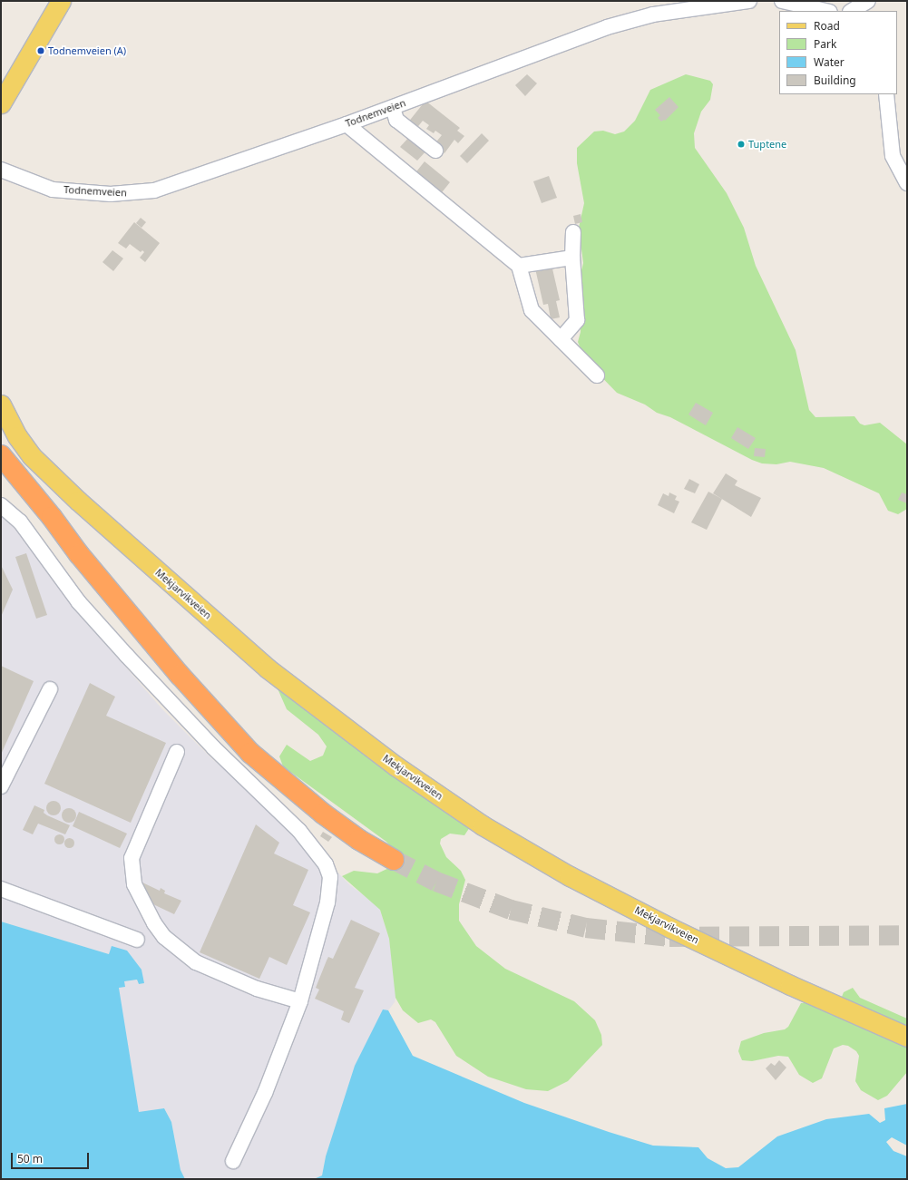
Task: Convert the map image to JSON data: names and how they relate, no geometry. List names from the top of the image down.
{
  "streets": {
    "main road": ["Mekjarvikveien"],
    "street": ["Todnemveien"]
  },
  "places": ["Todnemveien (A)", "Tuptene"],
  "legend": [
    "Road",
    "Park",
    "Water",
    "Building"
  ],
  "scale_bar": "50 m"
}
